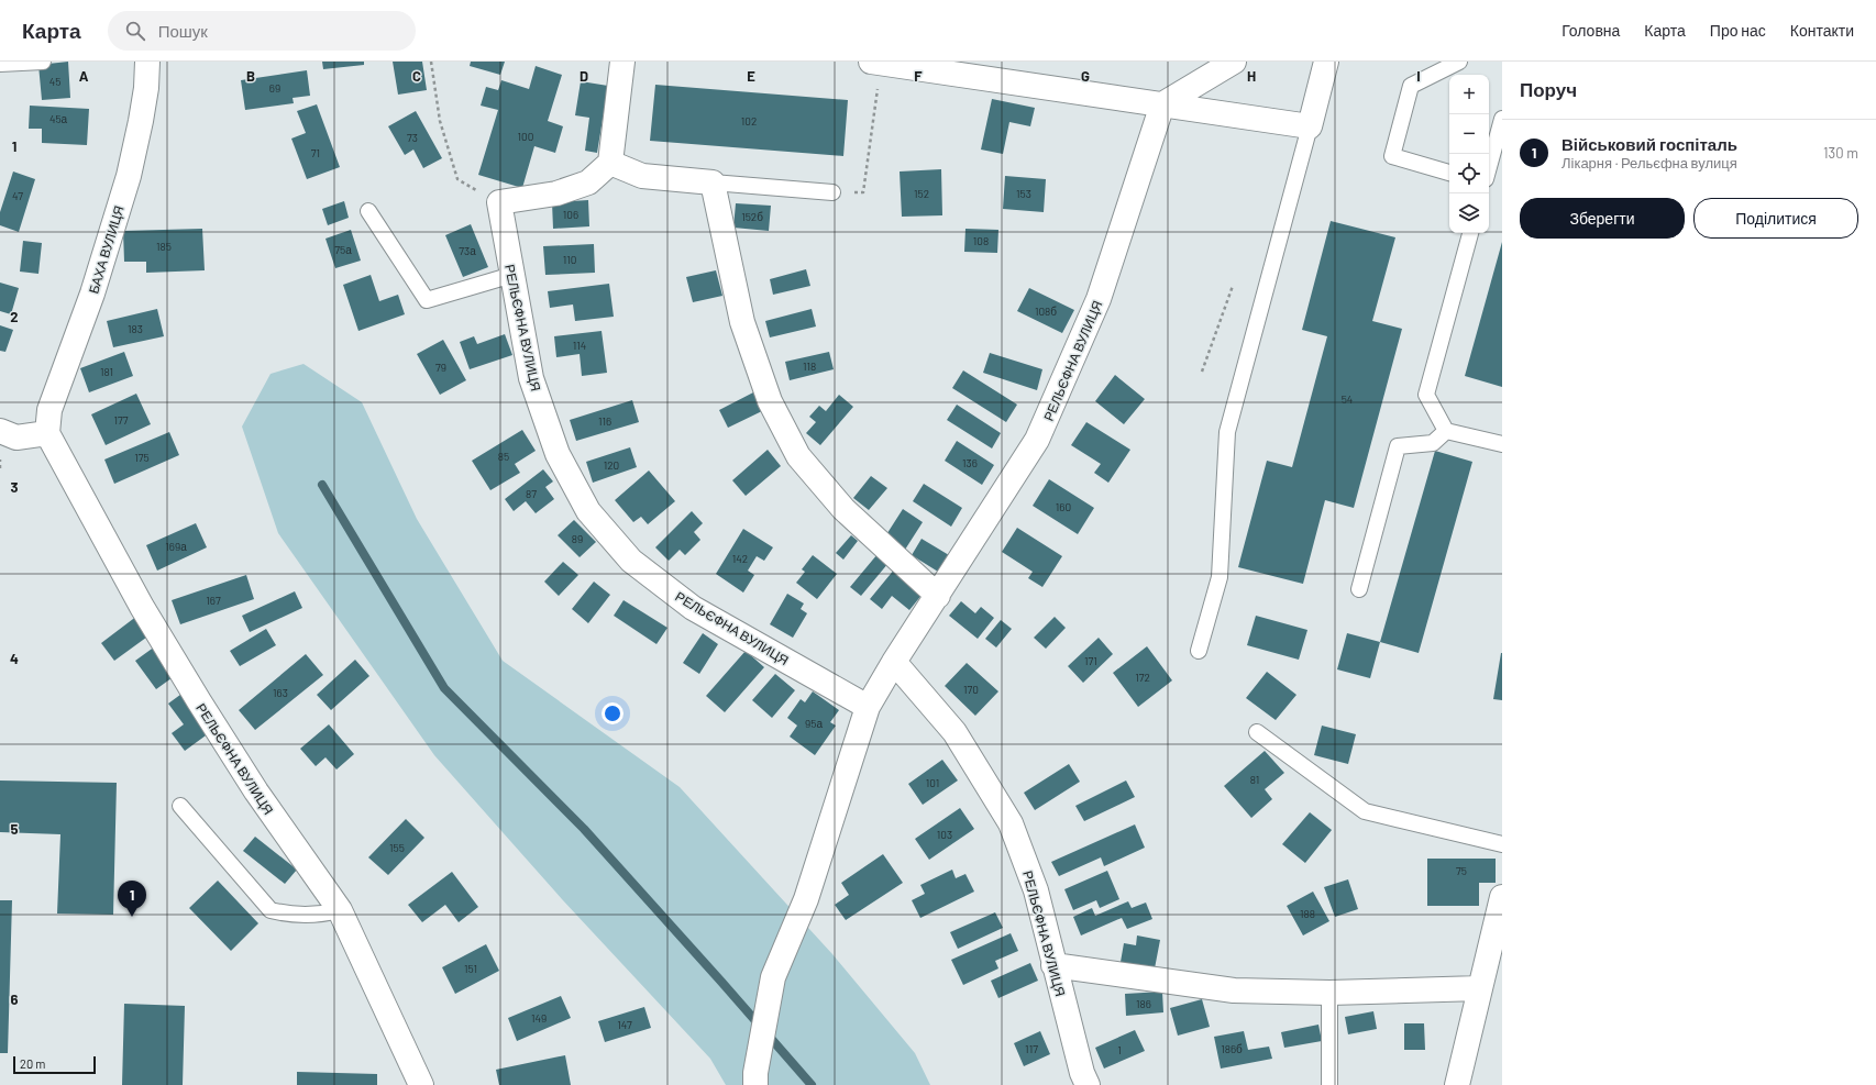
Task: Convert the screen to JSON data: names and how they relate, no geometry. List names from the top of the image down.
{
  "streets": {
    "street": ["БАХА ВУЛИЦЯ", "РЕЛЬЄФНА ВУЛИЦЯ"]
  },
  "crossings": [
    ["БАХА ВУЛИЦЯ", "РЕЛЬЄФНА ВУЛИЦЯ"]
  ],
  "house_numbers": [
    "45",
    "69",
    "45а",
    "102",
    "100",
    "73",
    "71",
    "152",
    "153",
    "47",
    "106",
    "152б",
    "108",
    "185",
    "75а",
    "73а",
    "110",
    "108б",
    "183",
    "114",
    "118",
    "79",
    "181",
    "54",
    "177",
    "116",
    "85",
    "175",
    "136",
    "120",
    "87",
    "160",
    "89",
    "169а",
    "142",
    "167",
    "171",
    "172",
    "170",
    "163",
    "95а",
    "81",
    "101",
    "103",
    "155",
    "75",
    "188",
    "151",
    "186",
    "149",
    "147",
    "117",
    "186б",
    "1"
  ],
  "scale_bar": "20 m",
  "page": {
    "header": "Карта",
    "search": "Пошук",
    "nav": [
      "Головна",
      "Карта",
      "Про нас",
      "Контакти"
    ],
    "heading": "Поруч",
    "map_buttons": ["+", "−"],
    "list": [
      {
        "mark": "1",
        "name": "Військовий госпіталь",
        "note": "Лікарня · Рельєфна вулиця",
        "value": "130 m"
      }
    ],
    "buttons": ["Зберегти", "Поділитися"],
    "pins": "1",
    "scale": "20 m"
  },
  "grid": {
    "columns": [
      "A",
      "B",
      "C",
      "D",
      "E",
      "F",
      "G",
      "H",
      "I"
    ],
    "rows": [
      "1",
      "2",
      "3",
      "4",
      "5",
      "6"
    ]
  }
}
